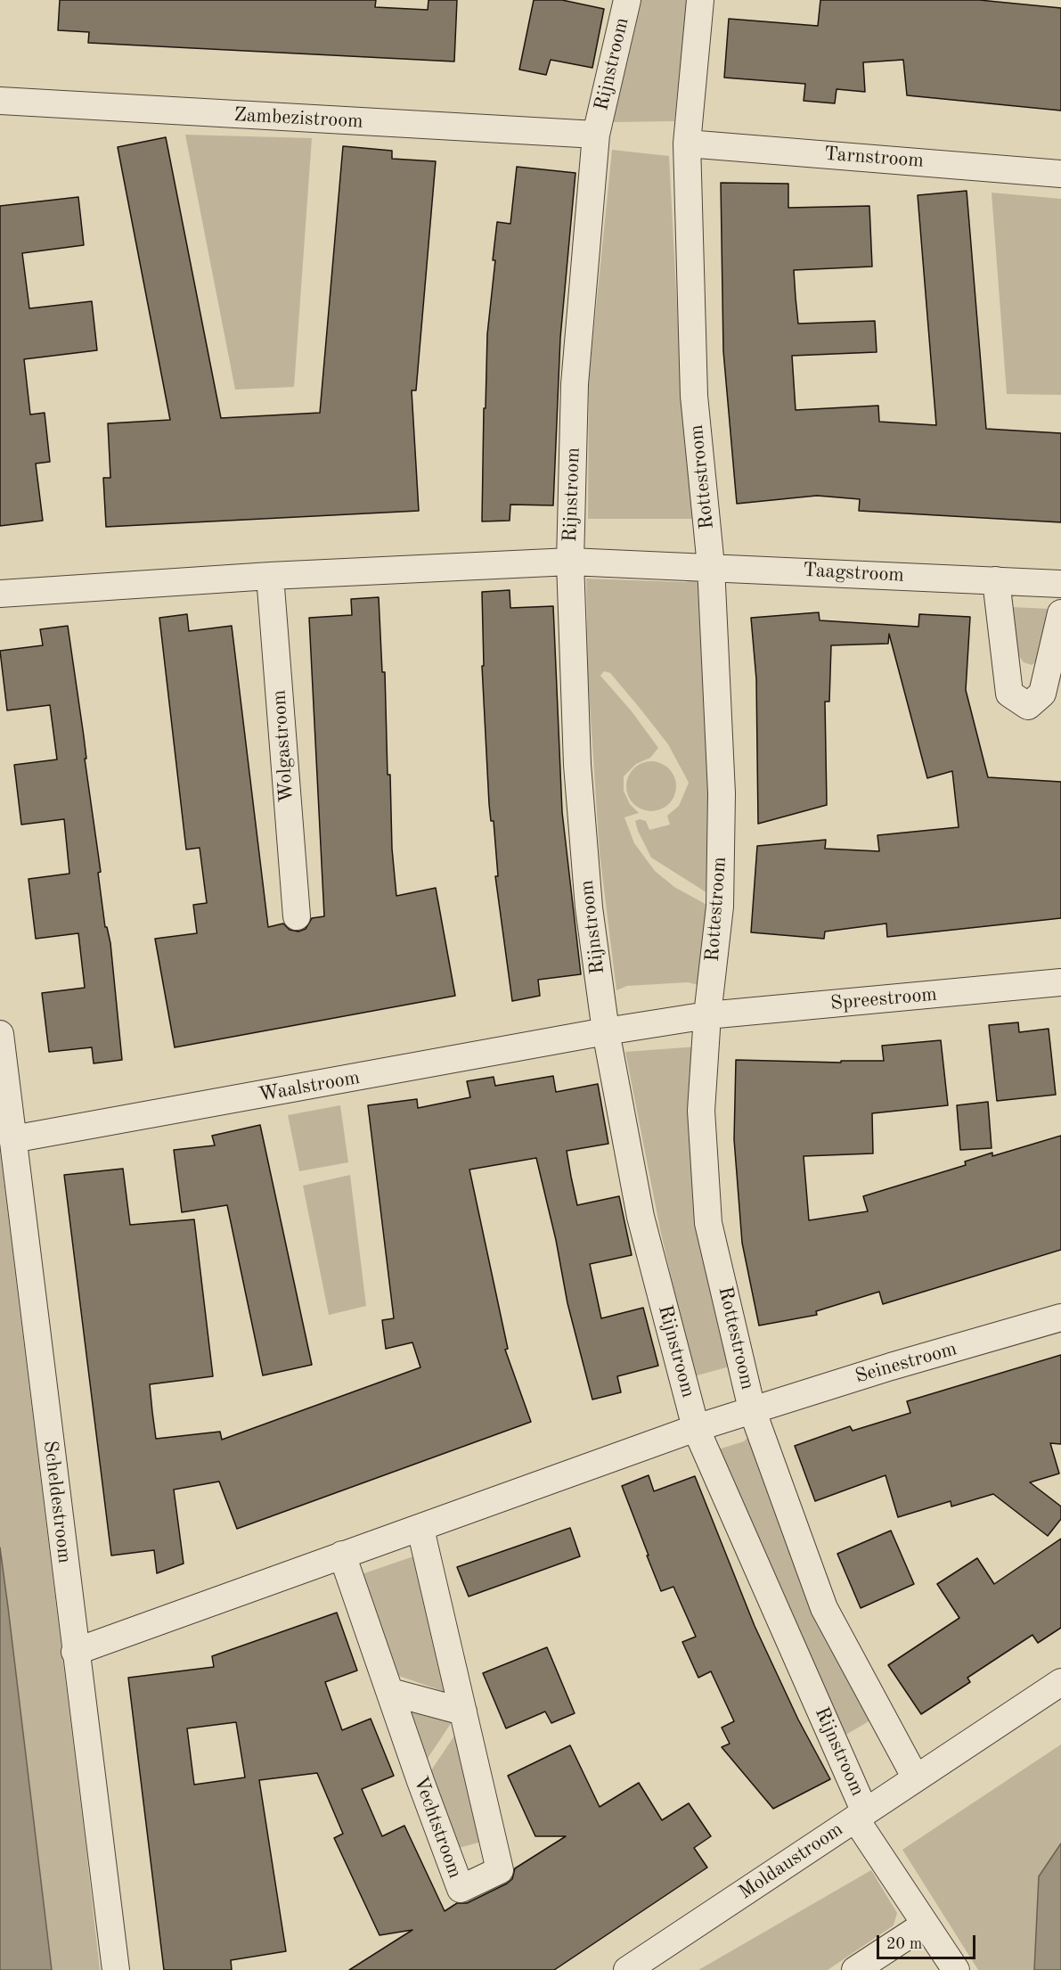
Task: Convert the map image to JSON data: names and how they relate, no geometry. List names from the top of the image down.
{
  "streets": {
    "street": [
      "Rijnstroom",
      "Zambezistroom",
      "Tarnstroom",
      "Rottestroom",
      "Taagstroom",
      "Wolgastroom",
      "Spreestroom",
      "Waalstroom",
      "Seinestroom",
      "Scheldestroom",
      "Vechtstroom",
      "Moldaustroom"
    ]
  },
  "crossings": [
    ["Rijnstroom", "Zambezistroom"],
    ["Rijnstroom", "Taagstroom"],
    ["Rijnstroom", "Spreestroom"],
    ["Rijnstroom", "Waalstroom"],
    ["Rijnstroom", "Seinestroom"],
    ["Rijnstroom", "Moldaustroom"],
    ["Tarnstroom", "Rottestroom"],
    ["Rottestroom", "Taagstroom"],
    ["Rottestroom", "Spreestroom"],
    ["Rottestroom", "Seinestroom"],
    ["Rottestroom", "Moldaustroom"],
    ["Spreestroom", "Waalstroom"],
    ["Waalstroom", "Scheldestroom"]
  ],
  "scale_bar": "20 m"
}
